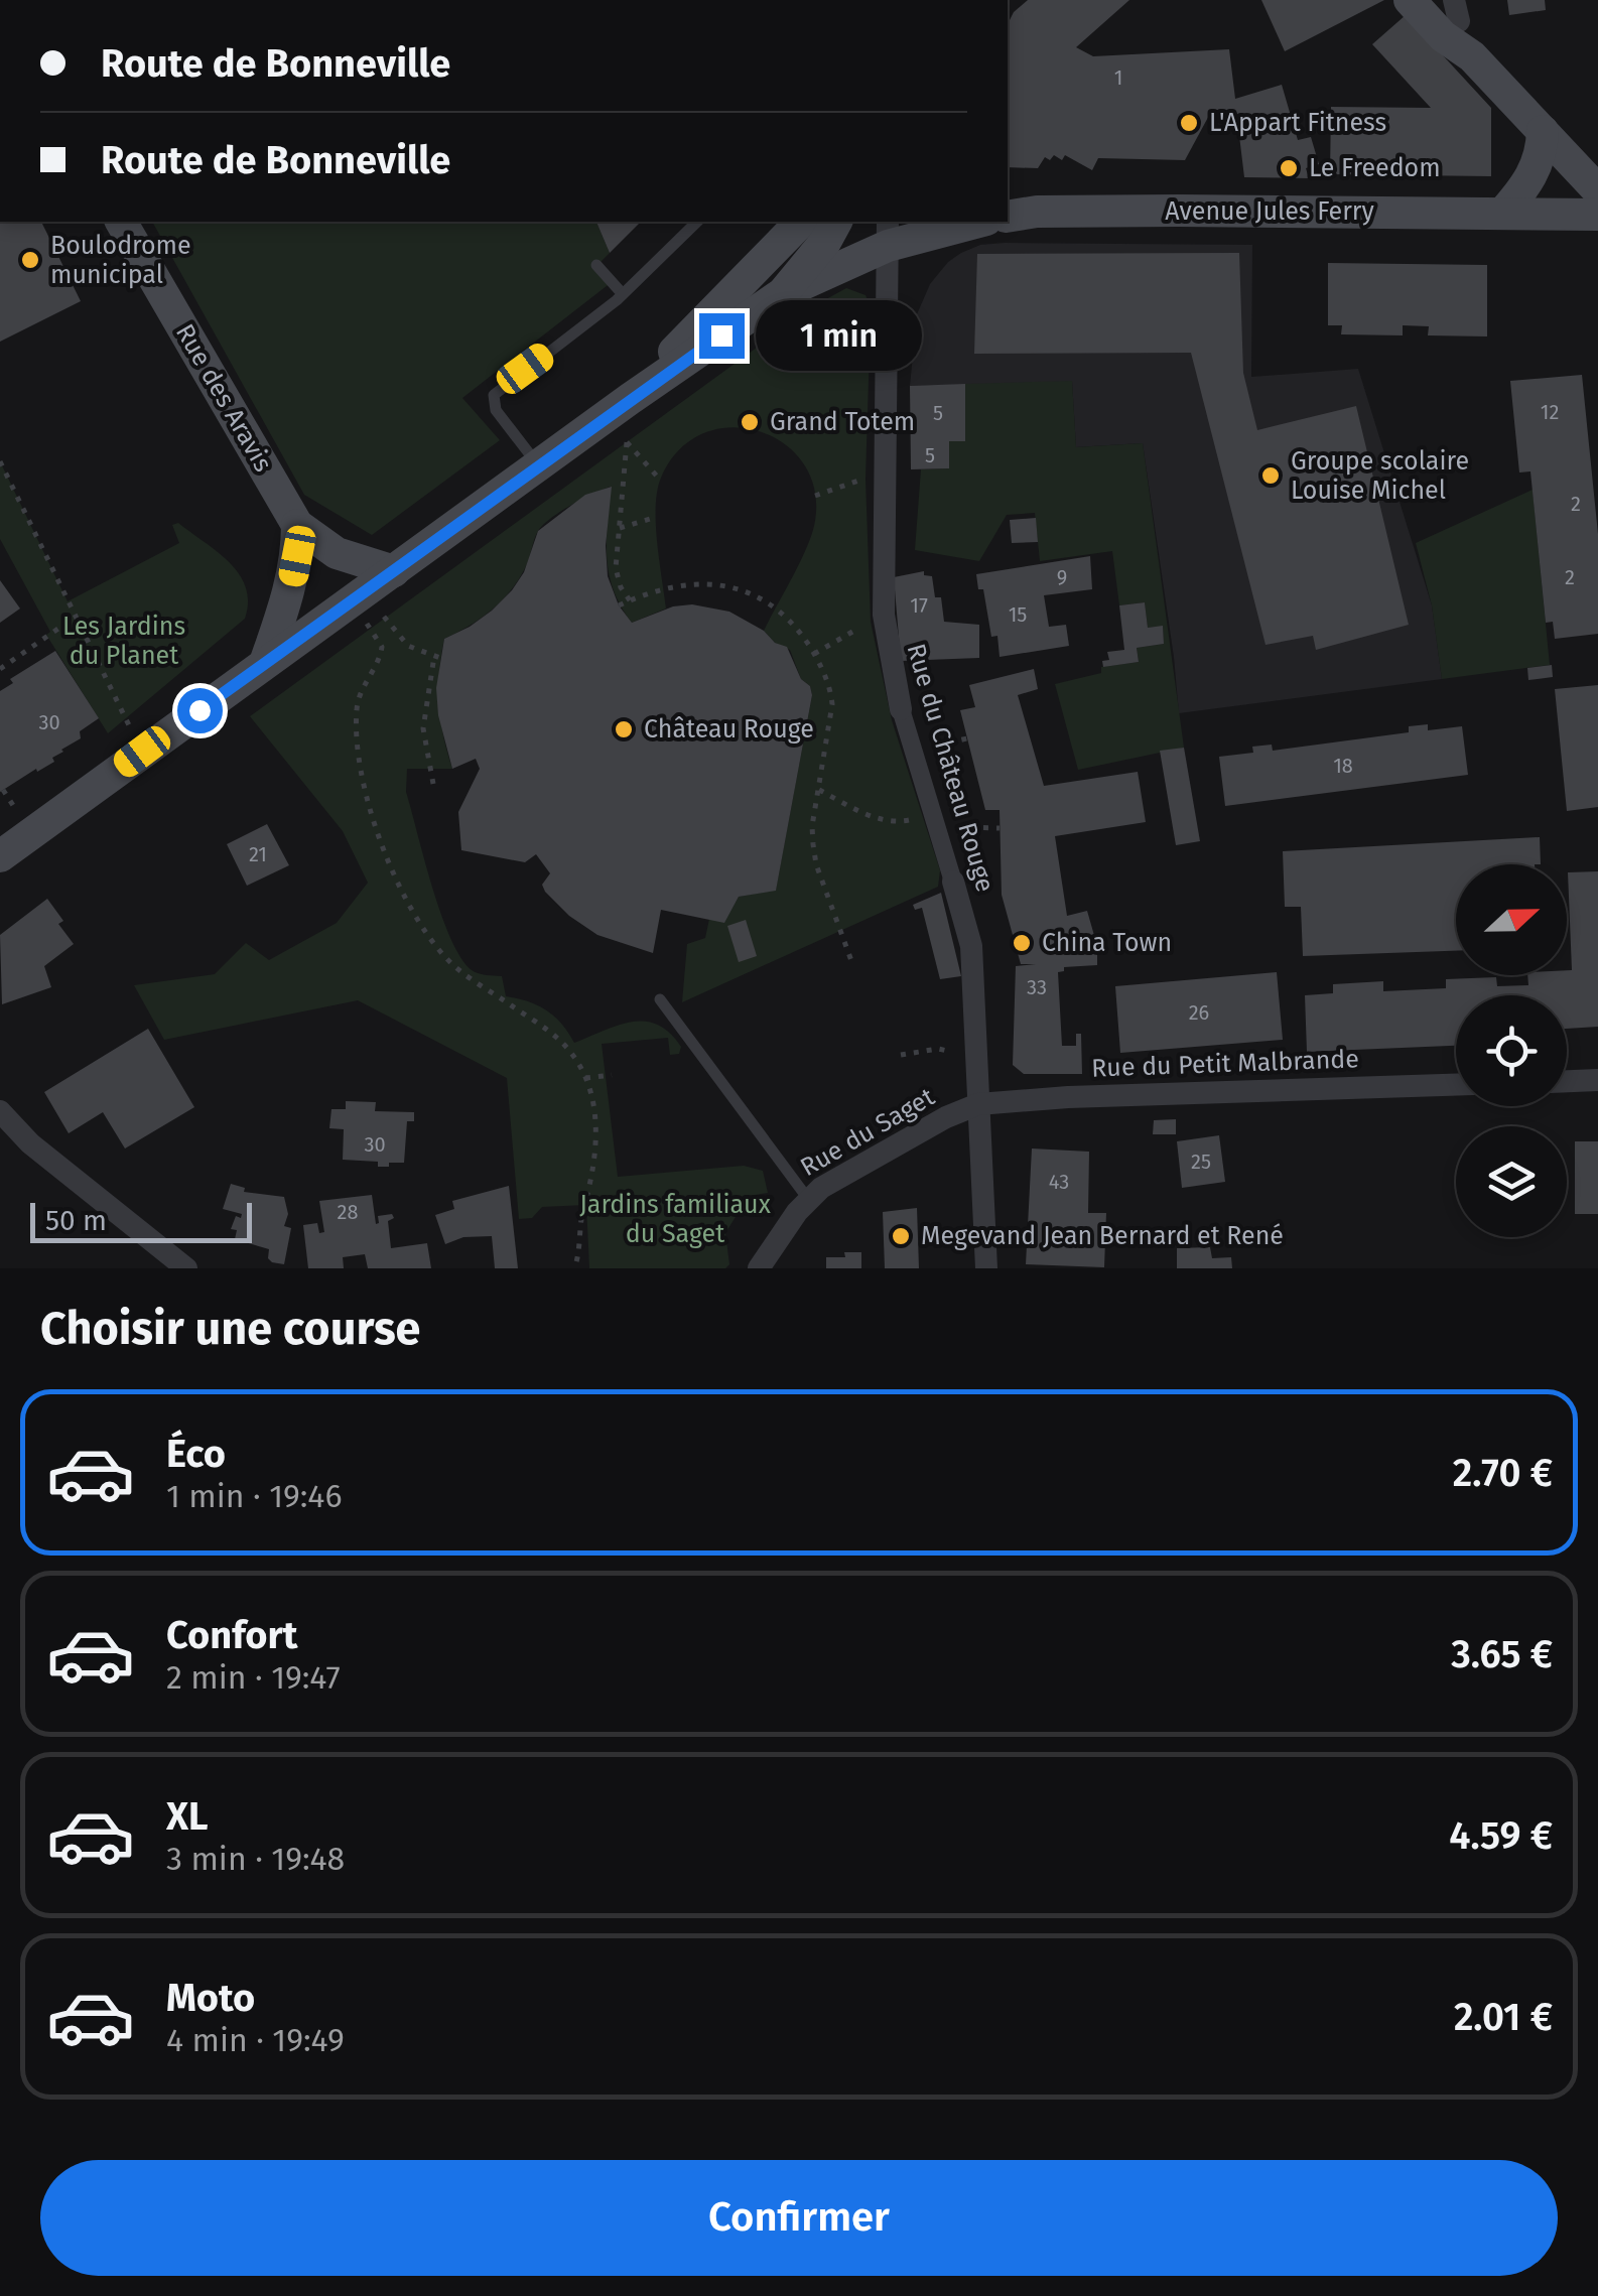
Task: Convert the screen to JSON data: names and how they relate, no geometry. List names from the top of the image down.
{
  "streets": {
    "main road": ["Avenue Jules Ferry", "Rue des Aravis"],
    "street": ["Rue du Château Rouge", "Rue du Petit Malbrande", "Rue du Saget"]
  },
  "crossings": [
    ["Rue du Château Rouge", "Rue du Petit Malbrande"],
    ["Rue du Château Rouge", "Rue du Saget"],
    ["Rue du Petit Malbrande", "Rue du Saget"]
  ],
  "parks": ["Les Jardins du Planet", "Jardins familiaux du Saget"],
  "places": [
    "L'Appart Fitness",
    "Le Freedom",
    "Boulodrome municipal",
    "Grand Totem",
    "Groupe scolaire Louise Michel",
    "Château Rouge",
    "China Town",
    "Megevand Jean Bernard et René"
  ],
  "house_numbers": [
    "1",
    "12",
    "5",
    "5",
    "2",
    "9",
    "2",
    "17",
    "15",
    "30",
    "18",
    "21",
    "33",
    "26",
    "30",
    "25",
    "43",
    "28"
  ],
  "scale_bar": "50 m",
  "north": "right",
  "page": {
    "banner": ["Route de Bonneville", "Route de Bonneville"],
    "bubble": "1 min",
    "scale": "50 m",
    "heading": "Choisir une course",
    "list": [
      {
        "name": "Éco",
        "note": "1 min · 19:46",
        "value": "2.70 €"
      },
      {
        "name": "Confort",
        "note": "2 min · 19:47",
        "value": "3.65 €"
      },
      {
        "name": "XL",
        "note": "3 min · 19:48",
        "value": "4.59 €"
      },
      {
        "name": "Moto",
        "note": "4 min · 19:49",
        "value": "2.01 €"
      }
    ],
    "buttons": "Confirmer"
  }
}
